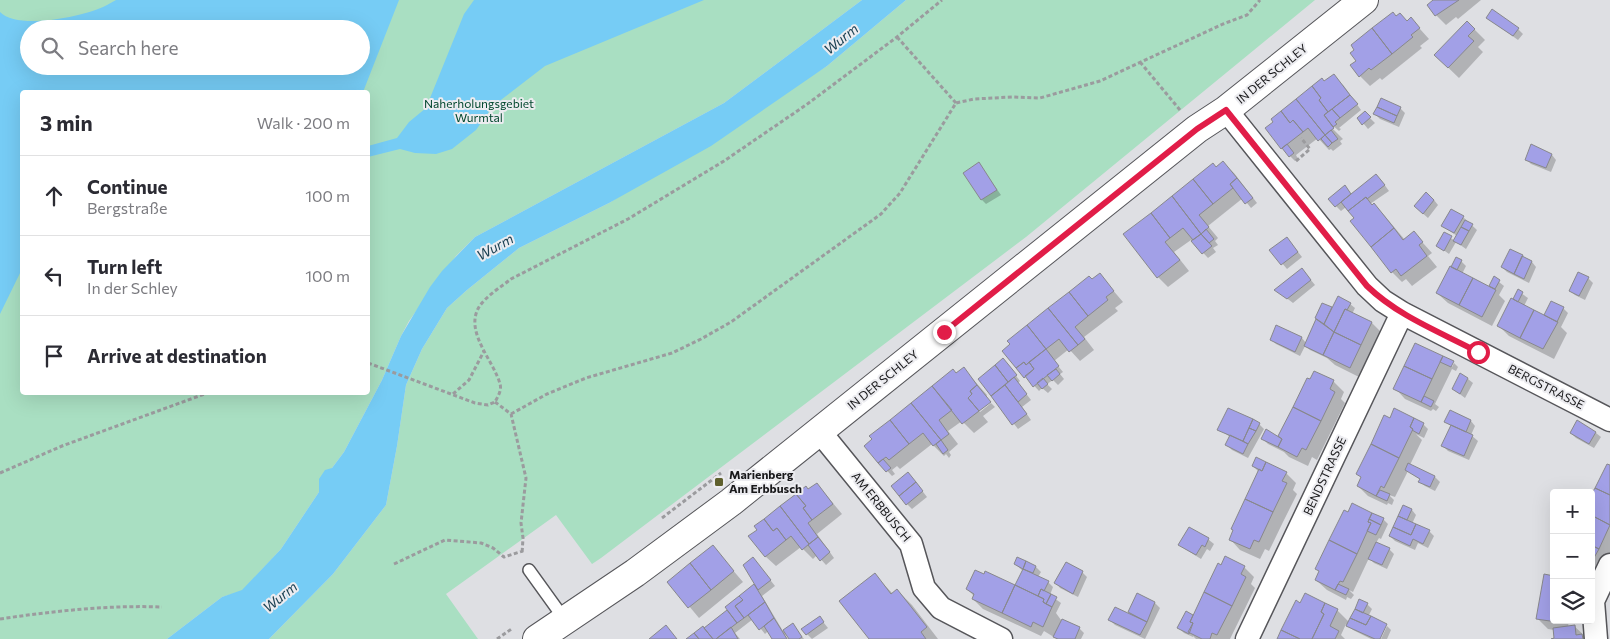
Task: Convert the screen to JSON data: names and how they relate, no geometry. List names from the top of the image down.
{
  "streets": {
    "street": [
      "IN DER SCHLEY",
      "BERGSTRASSE",
      "BENDSTRASSE",
      "AM ERBBUSCH"
    ]
  },
  "crossings": [
    ["IN DER SCHLEY", "BERGSTRASSE"],
    ["IN DER SCHLEY", "AM ERBBUSCH"],
    ["BERGSTRASSE", "BENDSTRASSE"]
  ],
  "water": ["Wurm"],
  "parks": ["Naherholungsgebiet Wurmtal"],
  "places": {
    "transit": ["Marienberg Am Erbbusch"]
  },
  "page": {
    "search": "Search here",
    "heading": ["3 min", "Walk · 200 m"],
    "list": [
      ["Continue", "Bergstraße", "100 m"],
      ["Turn left", "In der Schley", "100 m"],
      "Arrive at destination"
    ],
    "map_buttons": ["+", "−"]
  }
}
